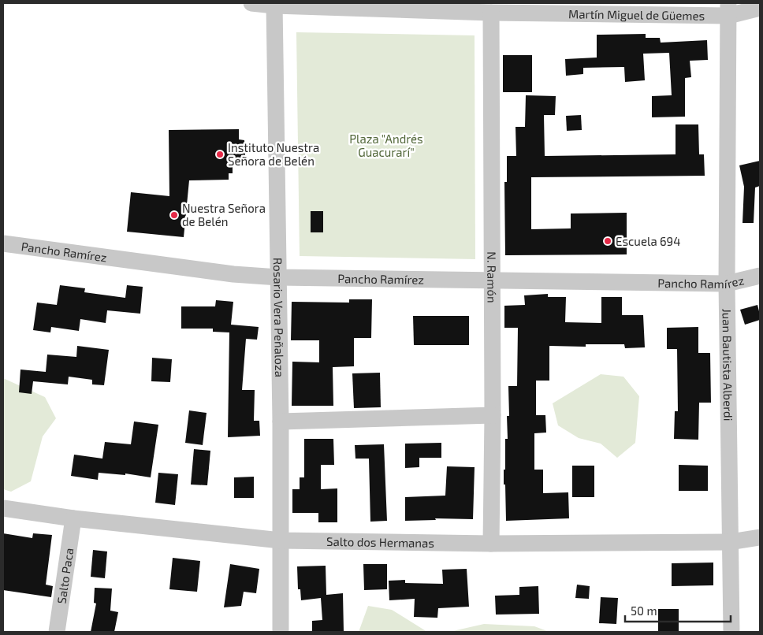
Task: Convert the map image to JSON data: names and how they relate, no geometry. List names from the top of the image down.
{
  "streets": {
    "street": [
      "Martín Miguel de Güemes",
      "Pancho Ramírez",
      "N. Ramón",
      "Rosario Vera Peñaloza",
      "Juan Bautista Alberdi",
      "Salto dos Hermanas",
      "Salto Paca"
    ]
  },
  "crossings": [
    ["Martín Miguel de Güemes", "N. Ramón"],
    ["Martín Miguel de Güemes", "Rosario Vera Peñaloza"],
    ["Martín Miguel de Güemes", "Juan Bautista Alberdi"],
    ["Pancho Ramírez", "N. Ramón"],
    ["Pancho Ramírez", "Rosario Vera Peñaloza"],
    ["Pancho Ramírez", "Juan Bautista Alberdi"],
    ["N. Ramón", "Salto dos Hermanas"],
    ["Rosario Vera Peñaloza", "Salto dos Hermanas"],
    ["Juan Bautista Alberdi", "Salto dos Hermanas"],
    ["Salto dos Hermanas", "Salto Paca"]
  ],
  "parks": ["Plaza \"Andrés Guacurarí\""],
  "places": ["Instituto Nuestra Señora de Belén", "Nuestra Señora de Belén", "Escuela 694"],
  "scale_bar": "50 m"
}
